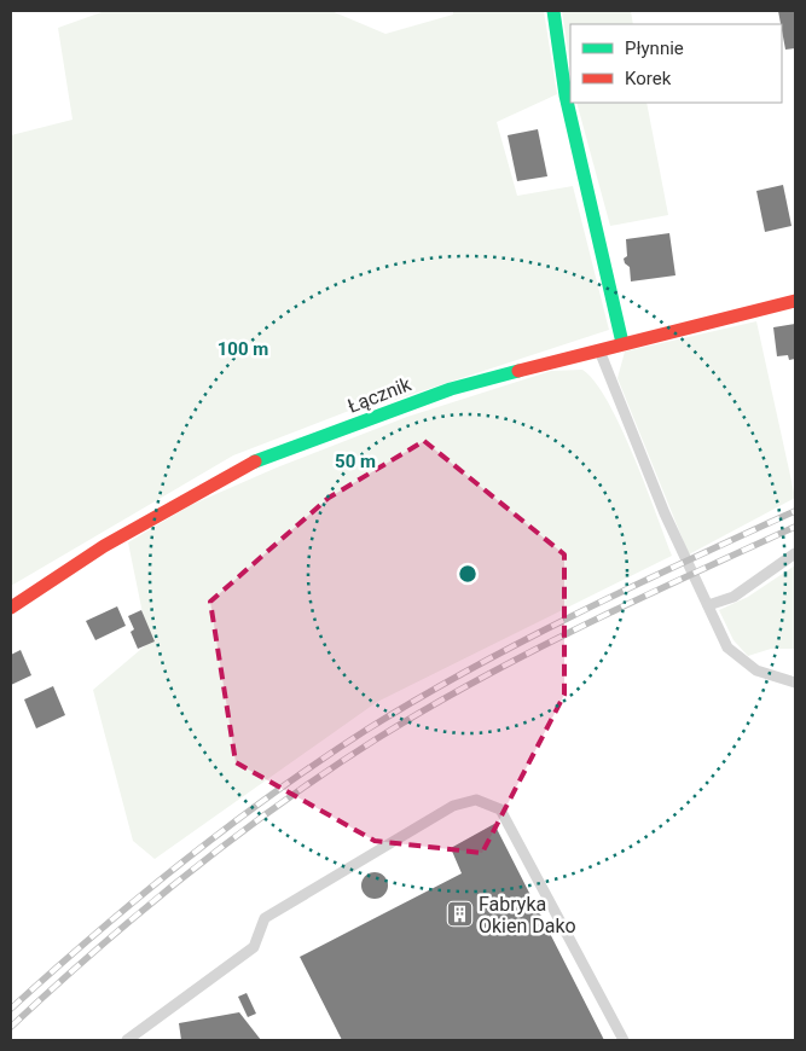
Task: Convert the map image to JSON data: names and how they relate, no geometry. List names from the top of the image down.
{
  "streets": {
    "street": ["Łącznik"]
  },
  "places": {
    "building": ["Fabryka Okien Dako"]
  },
  "legend": ["Płynnie", "Korek"],
  "rings": ["100 m", "50 m"]
}
